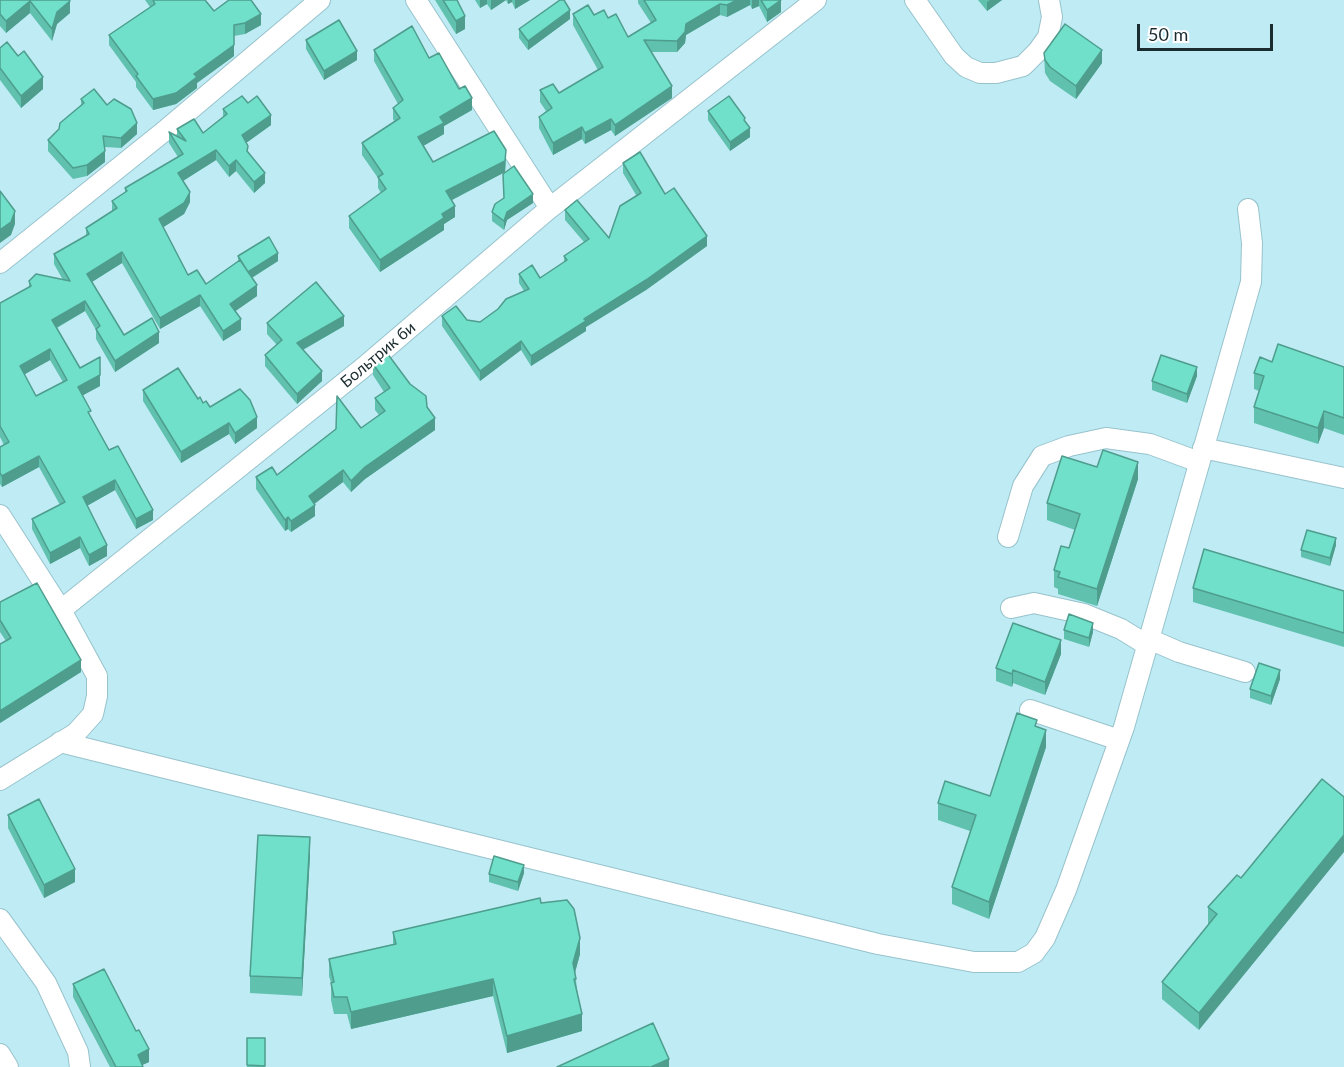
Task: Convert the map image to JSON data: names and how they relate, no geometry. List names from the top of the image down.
{
  "streets": {
    "street": ["Больтрик би"]
  },
  "scale_bar": "50 m"
}
